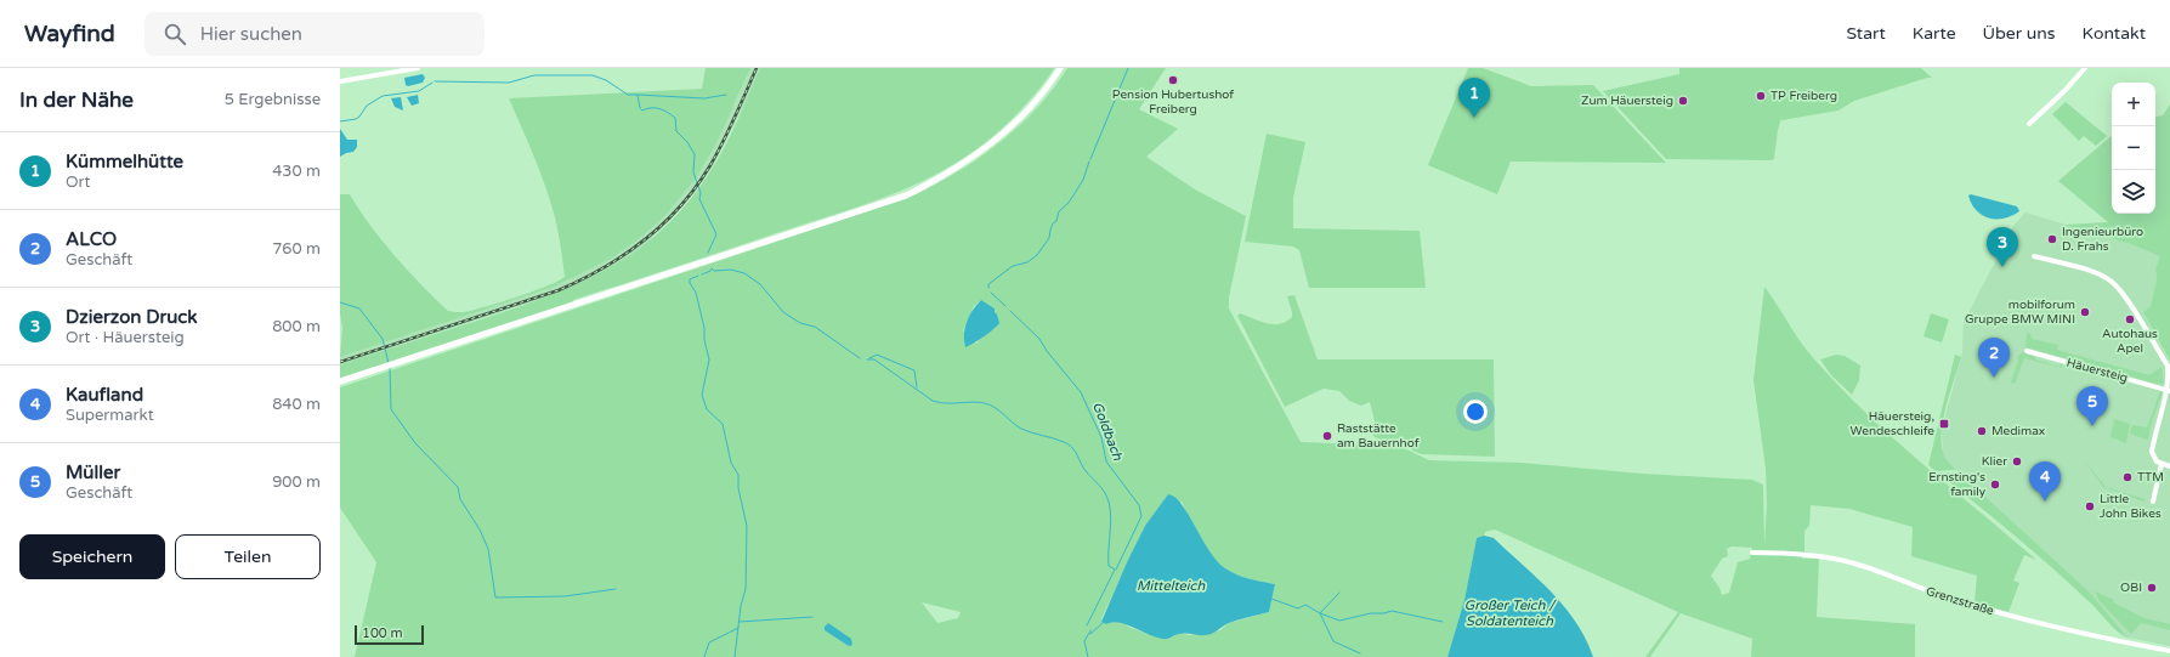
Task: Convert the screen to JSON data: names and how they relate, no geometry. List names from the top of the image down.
{
  "streets": {
    "street": ["Häuersteig", "Grenzstraße"]
  },
  "water": ["Goldbach", "Mittelteich", "Großer Teich / Soldatenteich"],
  "places": {
    "other": [
      "Pension Hubertushof Freiberg",
      "TP Freiberg",
      "Zum Häuersteig",
      "Ingenieurbüro D. Frahs",
      "mobilforum Gruppe BMW MINI",
      "Autohaus Apel",
      "Medimax",
      "Raststätte am Bauernhof",
      "Klier",
      "TTM",
      "Ernsting's family",
      "Little John Bikes",
      "OBI"
    ],
    "transit": ["Häuersteig, Wendeschleife"]
  },
  "scale_bar": "100 m",
  "page": {
    "header": "Wayfind",
    "search": "Hier suchen",
    "nav": [
      "Start",
      "Karte",
      "Über uns",
      "Kontakt"
    ],
    "heading": ["In der Nähe", "5 Ergebnisse"],
    "pins": [
      "1",
      "3",
      "2",
      "5",
      "4"
    ],
    "map_buttons": ["+", "−"],
    "list": [
      {
        "mark": "1",
        "name": "Kümmelhütte",
        "note": "Ort",
        "value": "430 m"
      },
      {
        "mark": "2",
        "name": "ALCO",
        "note": "Geschäft",
        "value": "760 m"
      },
      {
        "mark": "3",
        "name": "Dzierzon Druck",
        "note": "Ort · Häuersteig",
        "value": "800 m"
      },
      {
        "mark": "4",
        "name": "Kaufland",
        "note": "Supermarkt",
        "value": "840 m"
      },
      {
        "mark": "5",
        "name": "Müller",
        "note": "Geschäft",
        "value": "900 m"
      }
    ],
    "buttons": ["Speichern", "Teilen"],
    "scale": "100 m"
  }
}
